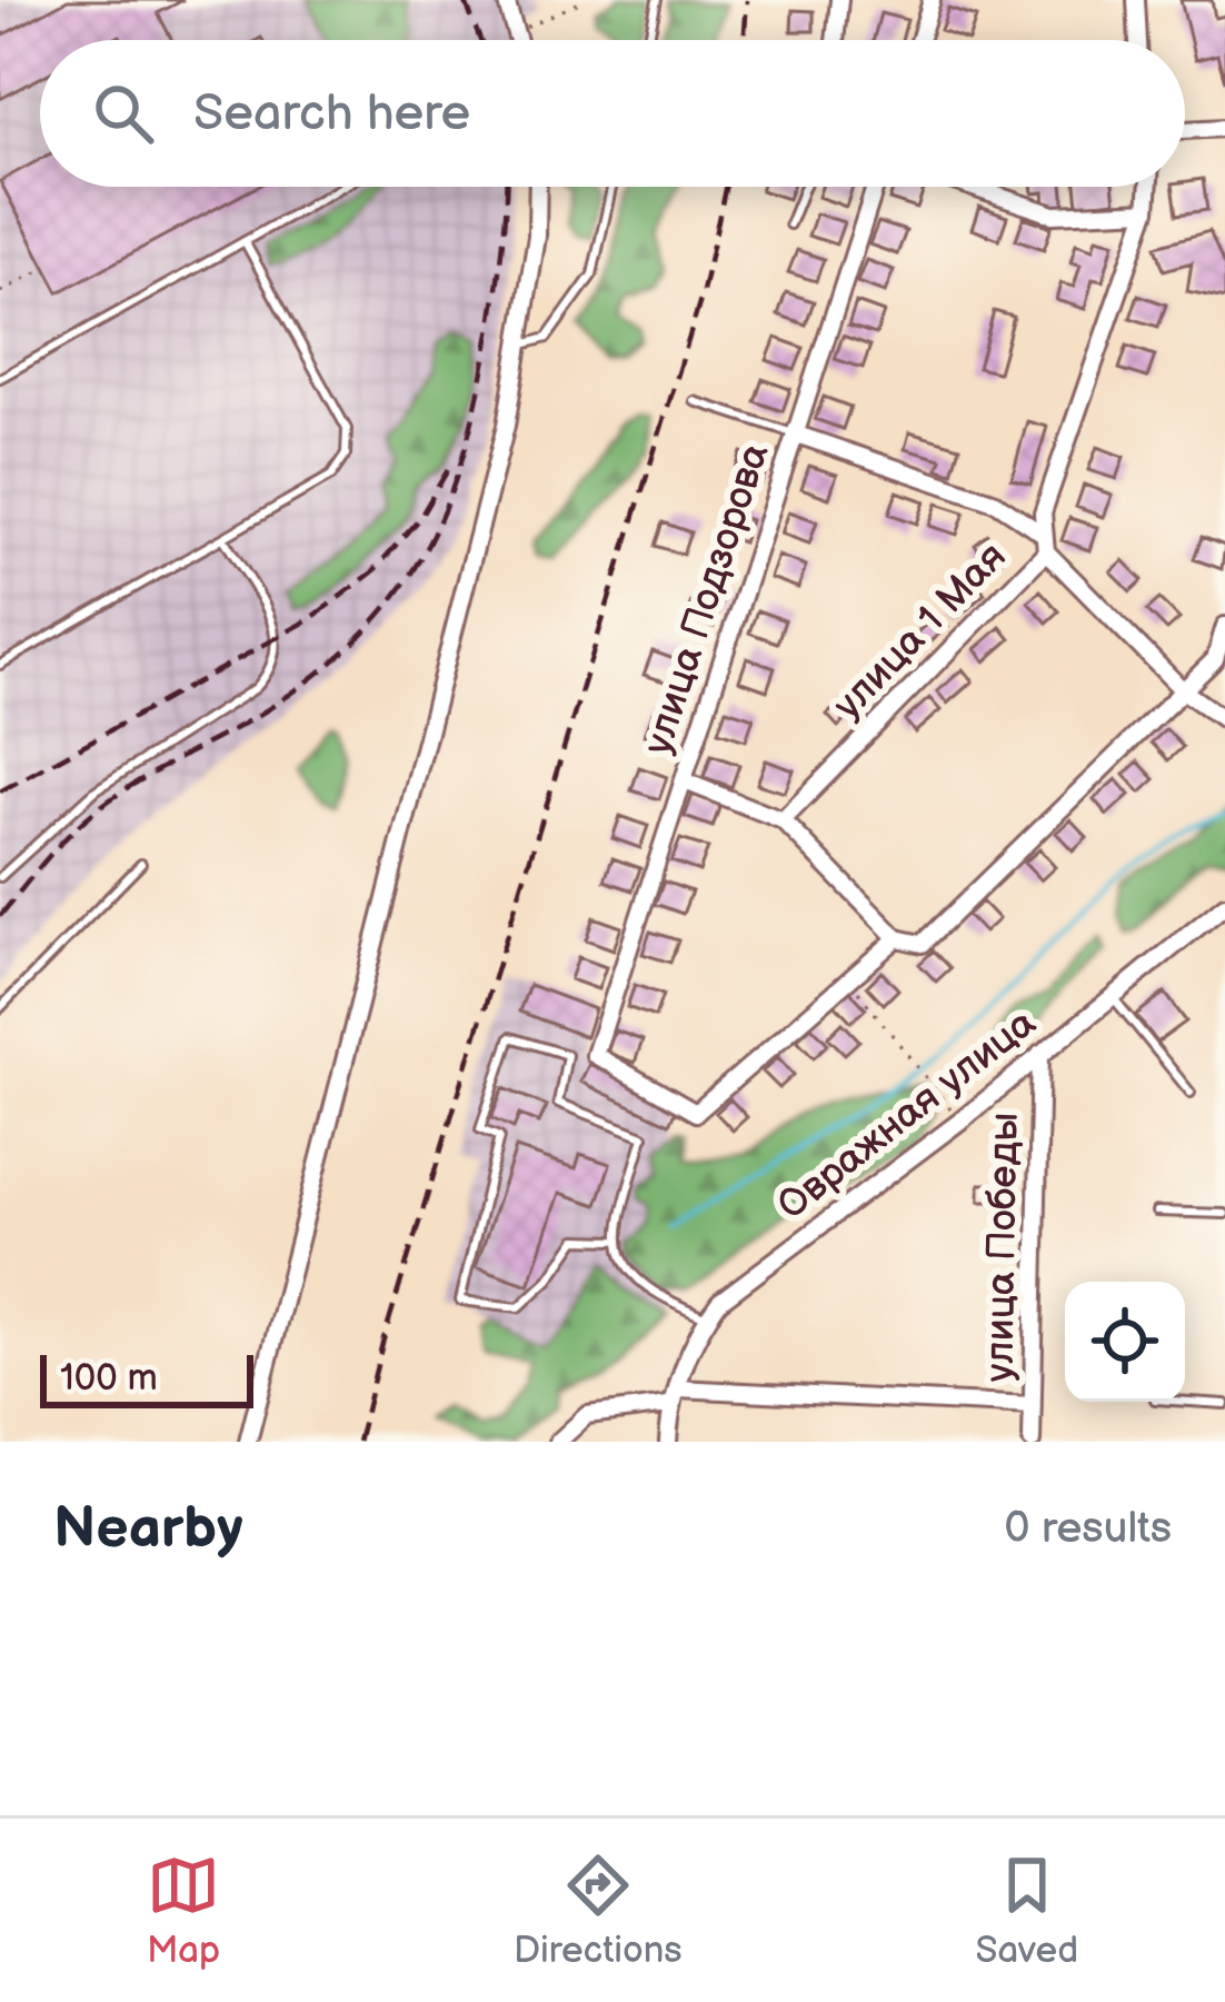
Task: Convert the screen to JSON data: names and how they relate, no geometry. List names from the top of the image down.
{
  "streets": {
    "street": [
      "улица Подзорова",
      "улица 1 Мая",
      "Овражная улица",
      "улица Победы"
    ]
  },
  "crossings": [
    ["Овражная улица", "улица Победы"]
  ],
  "scale_bar": "100 m",
  "page": {
    "search": "Search here",
    "scale": "100 m",
    "heading": ["Nearby", "0 results"],
    "nav": ["Map", "Directions", "Saved"]
  }
}
